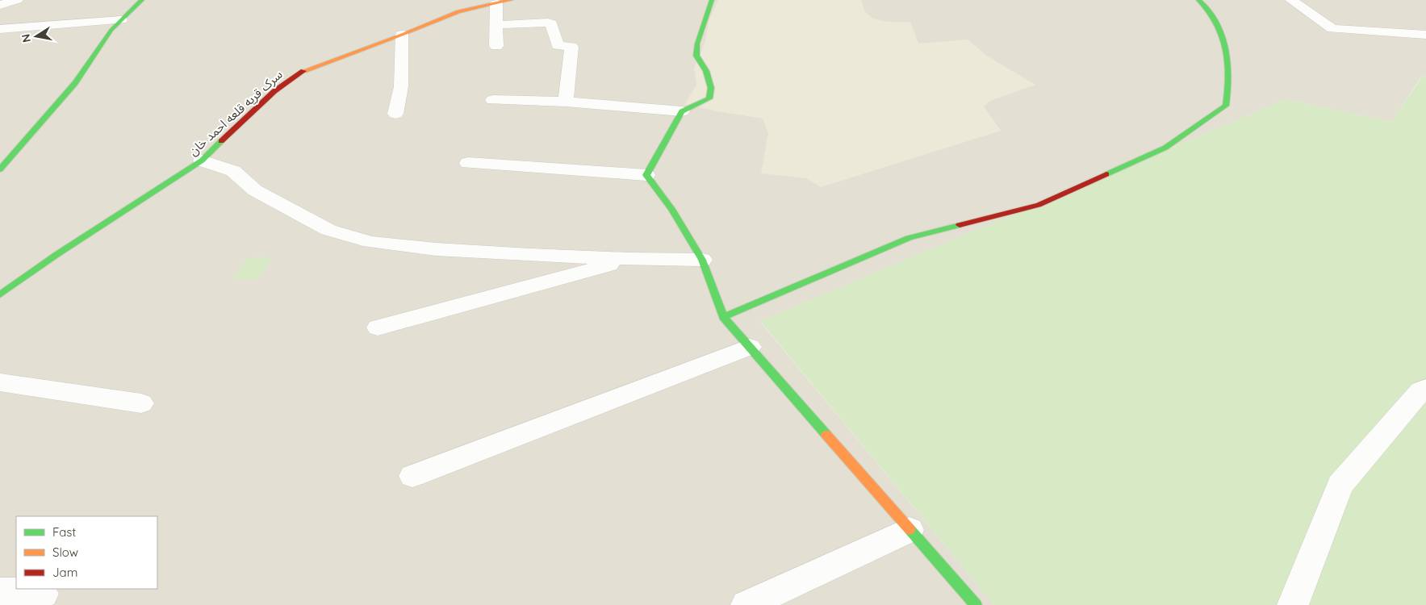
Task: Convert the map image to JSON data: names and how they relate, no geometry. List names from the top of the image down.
{
  "streets": {
    "street": ["سرک قریه قلعه احمد خان"]
  },
  "legend": ["Fast", "Slow", "Jam"],
  "north": "left"
}
